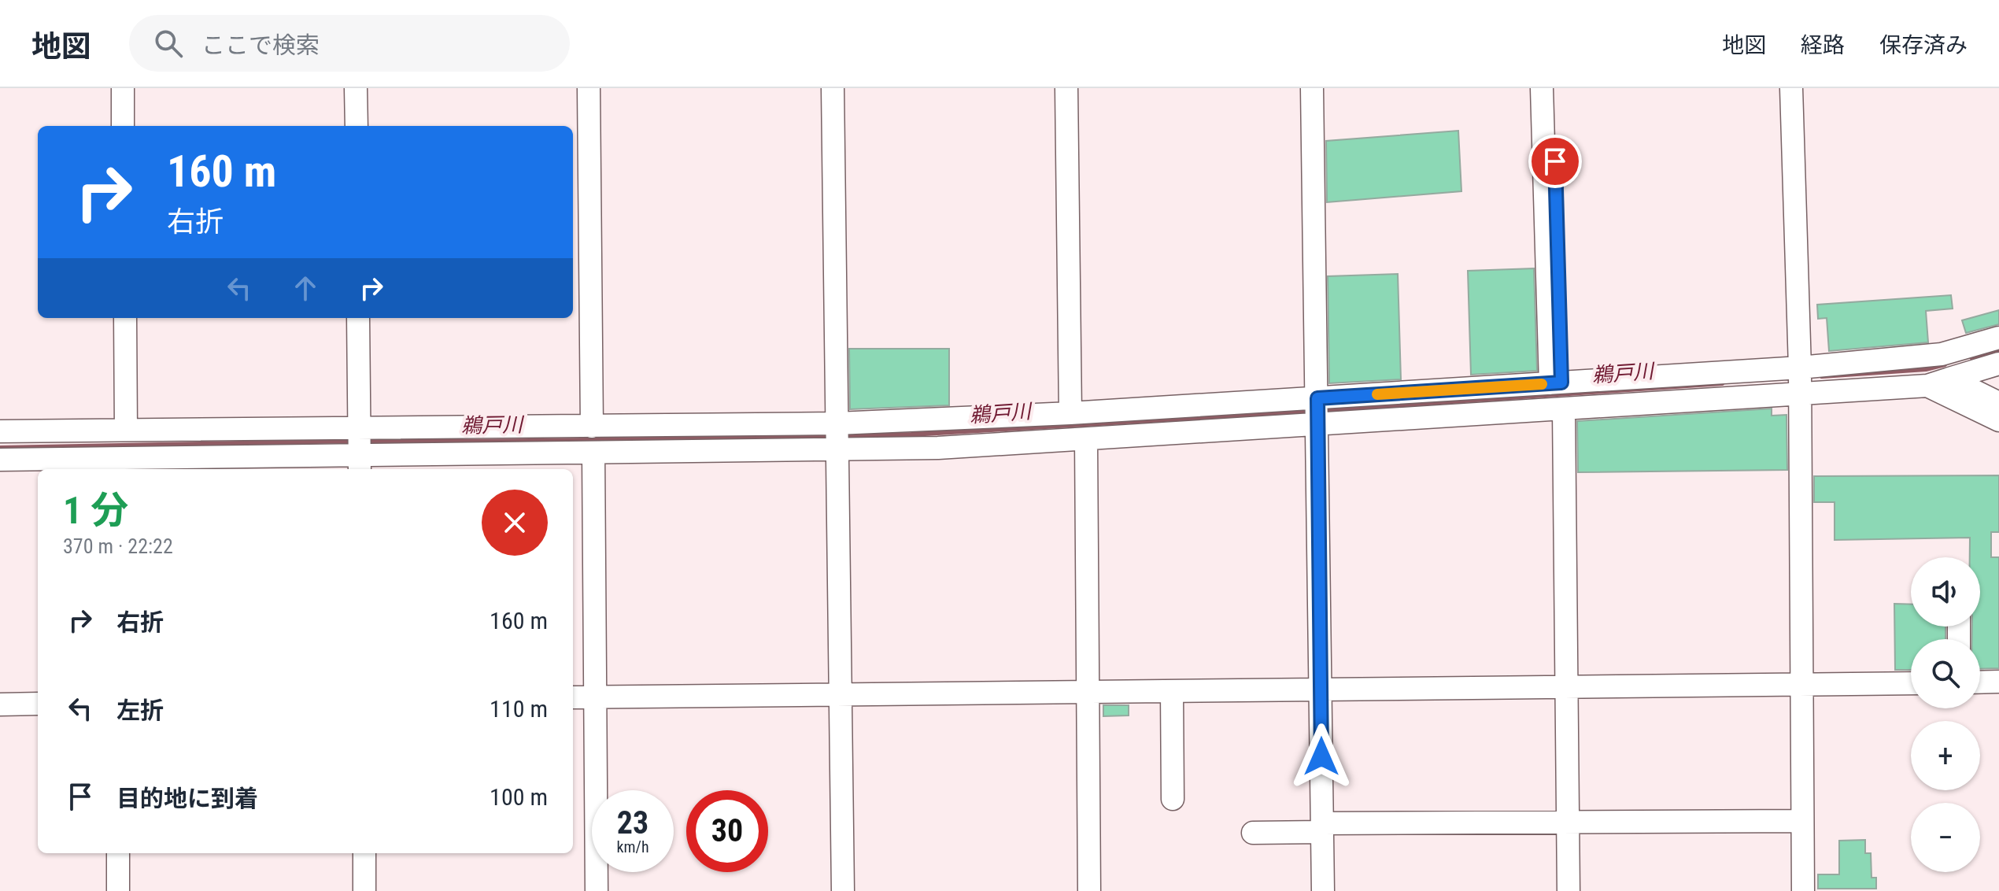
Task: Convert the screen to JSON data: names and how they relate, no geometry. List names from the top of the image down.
{
  "water": ["鵜戸川"],
  "page": {
    "header": "地図",
    "search": "ここで検索",
    "nav": ["地図", "経路", "保存済み"],
    "turn": ["160 m", "右折"],
    "heading": ["1 分", "370 m · 22:22"],
    "map_buttons": ["+", "−"],
    "list": [
      {
        "name": "右折",
        "value": "160 m"
      },
      {
        "name": "左折",
        "value": "110 m"
      },
      {
        "name": "目的地に到着",
        "value": "100 m"
      }
    ],
    "speed": "23 km/h",
    "limit": "30"
  }
}
